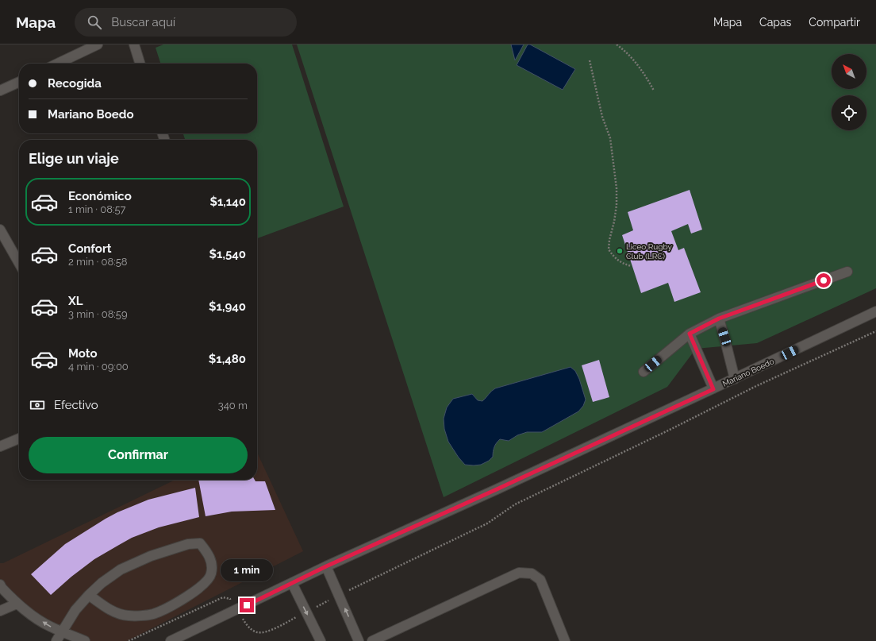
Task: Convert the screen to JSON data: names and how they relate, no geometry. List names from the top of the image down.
{
  "streets": {
    "street": ["Mariano Boedo"]
  },
  "places": ["Liceo Rugby Club (LRC)"],
  "north": "top left",
  "page": {
    "header": "Mapa",
    "search": "Buscar aquí",
    "nav": ["Mapa", "Capas", "Compartir"],
    "banner": ["Recogida", "Mariano Boedo"],
    "heading": "Elige un viaje",
    "list": [
      {
        "name": "Económico",
        "note": "1 min · 08:57",
        "value": "$1,140"
      },
      {
        "name": "Confort",
        "note": "2 min · 08:58",
        "value": "$1,540"
      },
      {
        "name": "XL",
        "note": "3 min · 08:59",
        "value": "$1,940"
      },
      {
        "name": "Moto",
        "note": "4 min · 09:00",
        "value": "$1,480"
      }
    ],
    "pay": ["Efectivo", "340 m"],
    "buttons": "Confirmar",
    "bubble": "1 min"
  }
}
